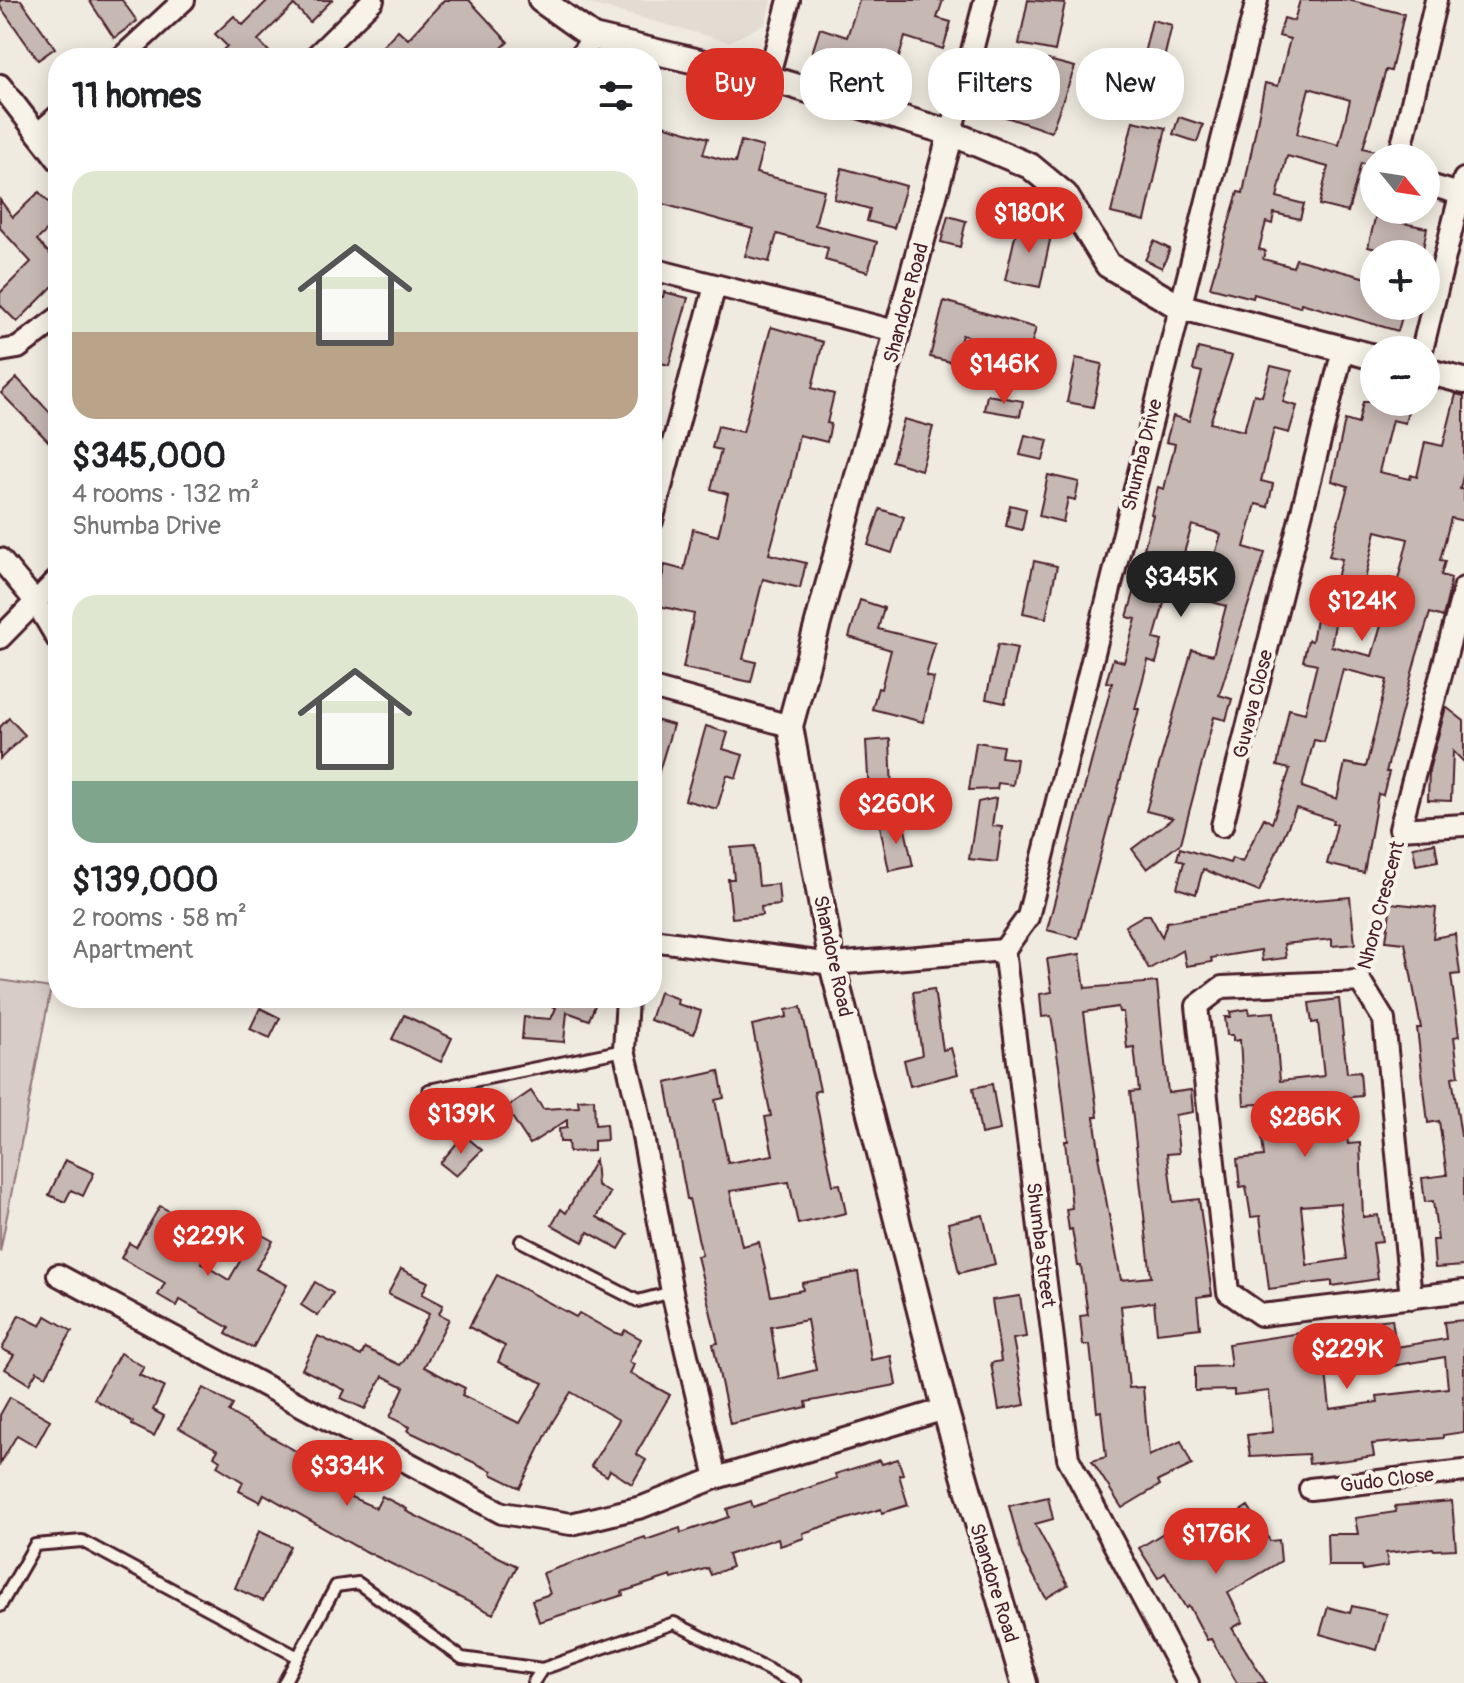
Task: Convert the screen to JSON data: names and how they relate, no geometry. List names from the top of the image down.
{
  "streets": {
    "street": [
      "Shandore Road",
      "Shumba Drive",
      "Guvava Close",
      "Nhoro Crescent",
      "Shumba Street",
      "Gudo Close"
    ]
  },
  "crossings": [
    ["Shumba Drive", "Shumba Street"]
  ],
  "north": "bottom right",
  "page": {
    "chip": [
      "Buy",
      "Rent",
      "Filters",
      "New"
    ],
    "heading": "11 homes",
    "map_buttons": ["+", "−"],
    "list": [
      {
        "name": "$345,000",
        "note": "4 rooms · 132 m² · Shumba Drive"
      },
      {
        "name": "$139,000",
        "note": "2 rooms · 58 m² · Apartment"
      }
    ],
    "price": [
      "$180K",
      "$146K",
      "$345K",
      "$124K",
      "$260K",
      "$139K",
      "$286K",
      "$229K",
      "$229K",
      "$334K",
      "$176K"
    ]
  }
}
